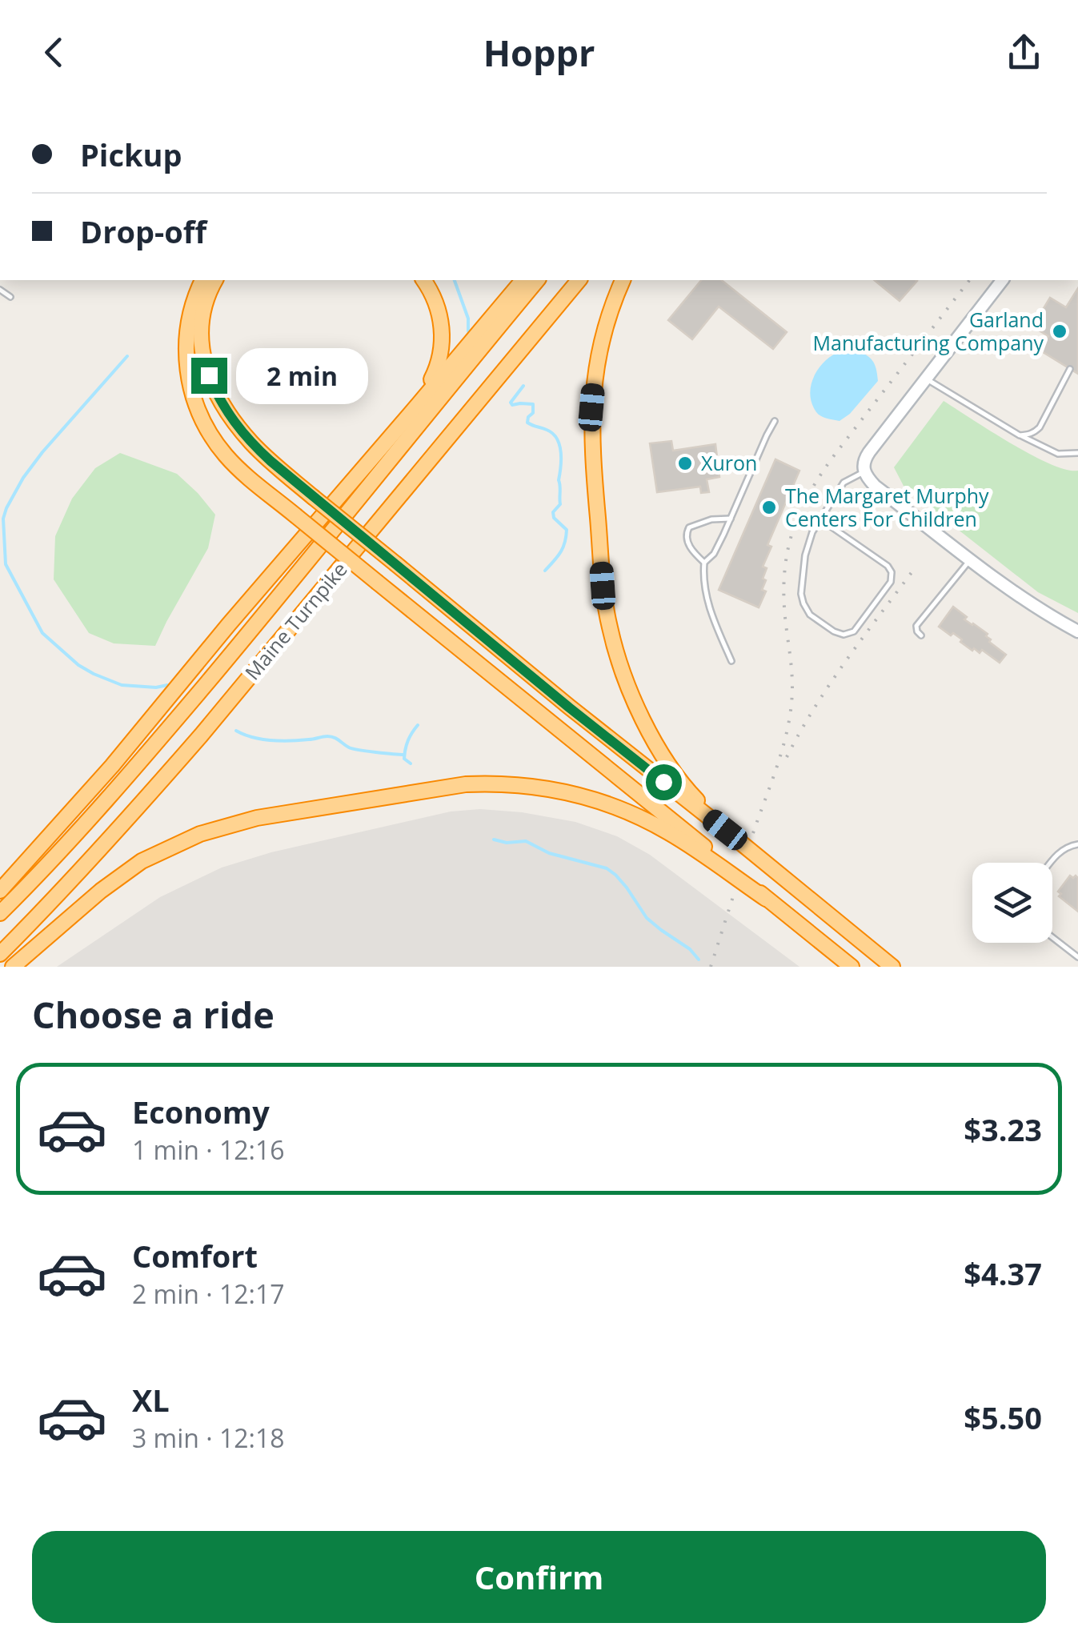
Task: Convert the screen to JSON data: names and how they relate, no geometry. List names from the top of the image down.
{
  "streets": {
    "highway": ["Maine Turnpike"]
  },
  "places": ["Garland Manufacturing Company", "Xuron", "The Margaret Murphy Centers For Children"],
  "page": {
    "header": "Hoppr",
    "banner": ["Pickup", "Drop-off"],
    "bubble": "2 min",
    "heading": "Choose a ride",
    "list": [
      {
        "name": "Economy",
        "note": "1 min · 12:16",
        "value": "$3.23"
      },
      {
        "name": "Comfort",
        "note": "2 min · 12:17",
        "value": "$4.37"
      },
      {
        "name": "XL",
        "note": "3 min · 12:18",
        "value": "$5.50"
      }
    ],
    "buttons": "Confirm"
  }
}
